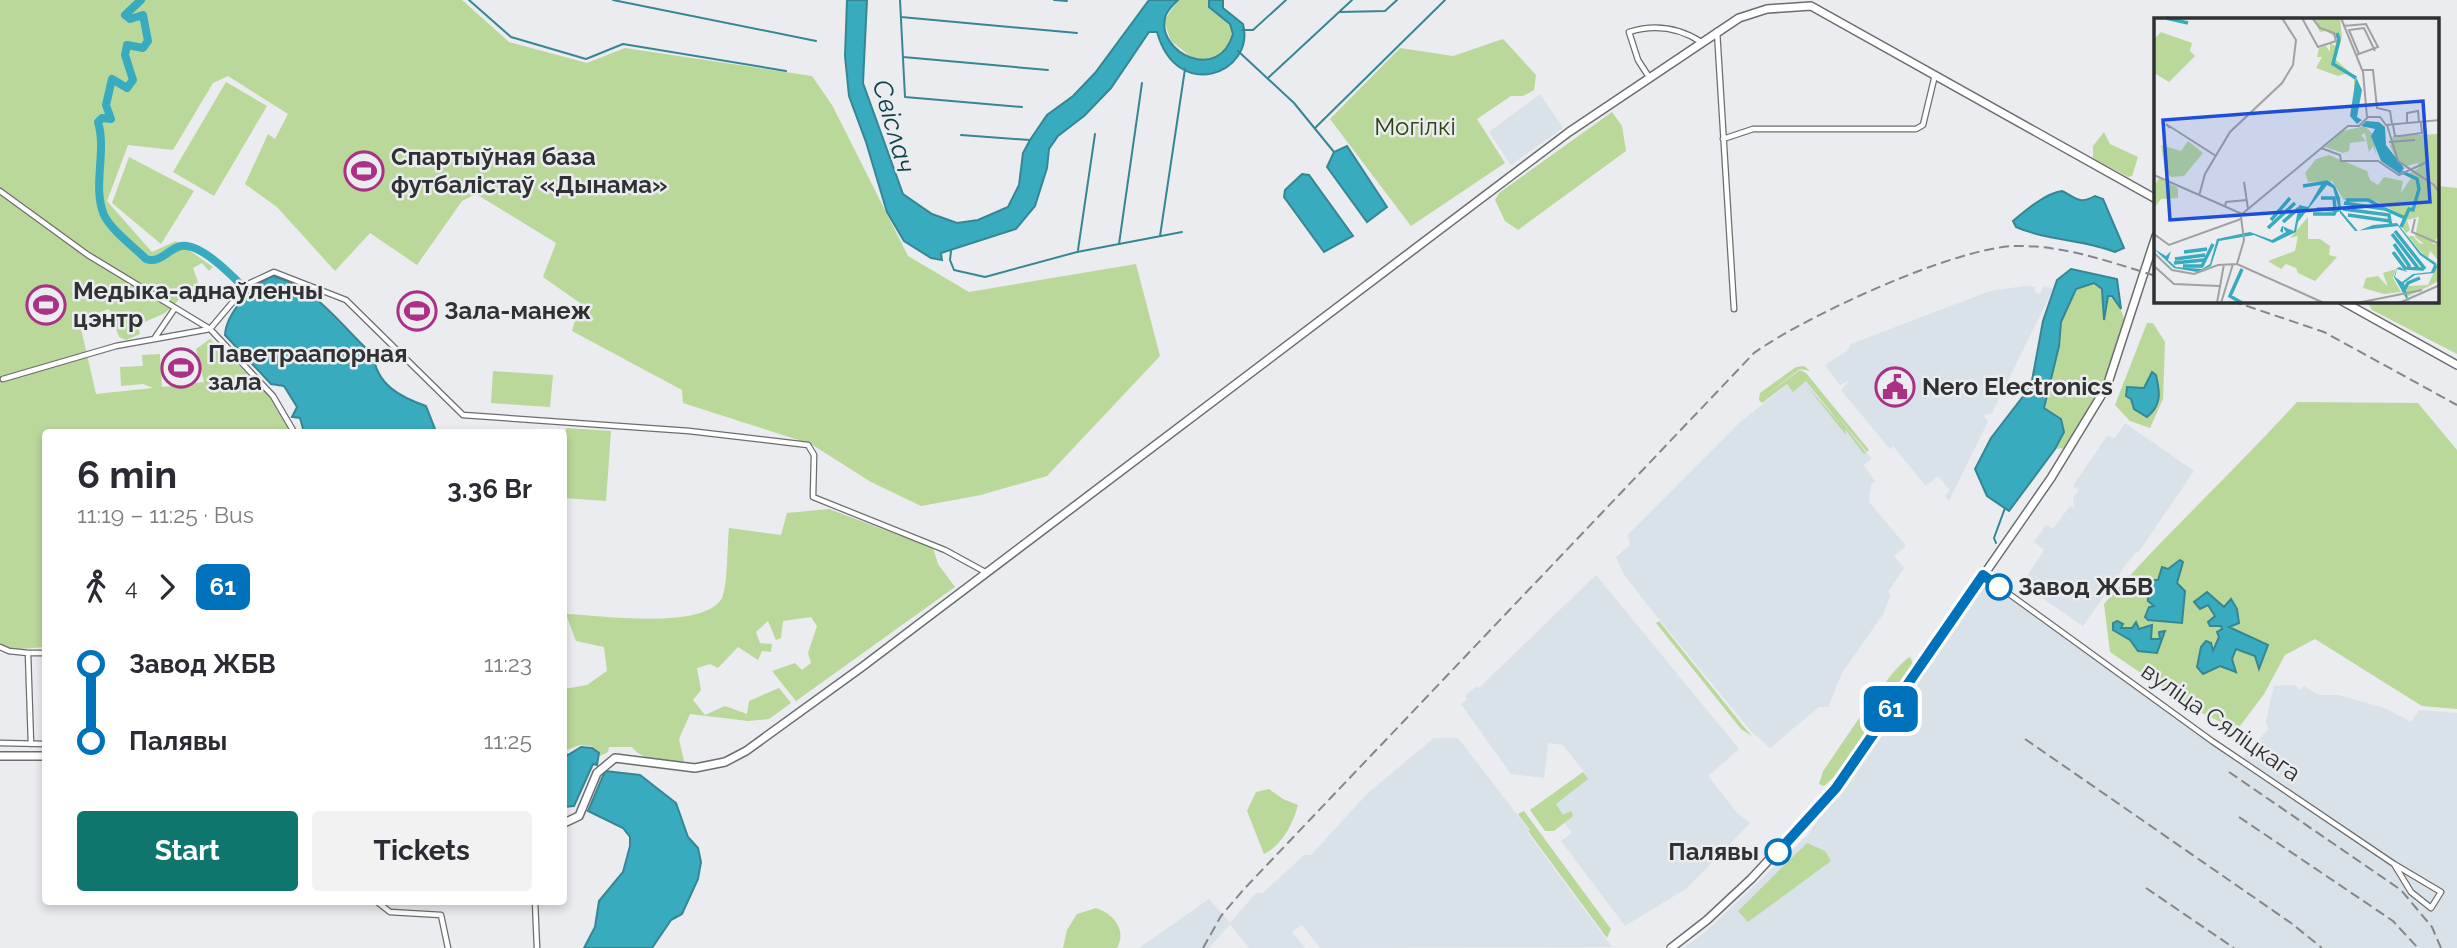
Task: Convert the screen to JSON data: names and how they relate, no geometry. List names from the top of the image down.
{
  "streets": {
    "street": ["вуліца Сяліцкага"]
  },
  "water": ["Свіслач"],
  "parks": ["Могілкі"],
  "places": {
    "sports": [
      "Спартыўная база футбалістаў «Дынама»",
      "Медыка-аднаўленчы цэнтр",
      "Зала-манеж",
      "Паветраапорная зала"
    ],
    "public building": ["Nero Electronics"],
    "other": ["Завод ЖБВ", "Палявы"]
  },
  "lines": ["bus line 61"],
  "page": {
    "on_map": "61",
    "heading": ["6 min", "11:19 – 11:25 · Bus", "3.36 Br"],
    "legs": ["4", "61"],
    "list": [
      {
        "name": "Завод ЖБВ",
        "value": "11:23"
      },
      {
        "name": "Палявы",
        "value": "11:25"
      }
    ],
    "buttons": ["Start", "Tickets"]
  }
}
